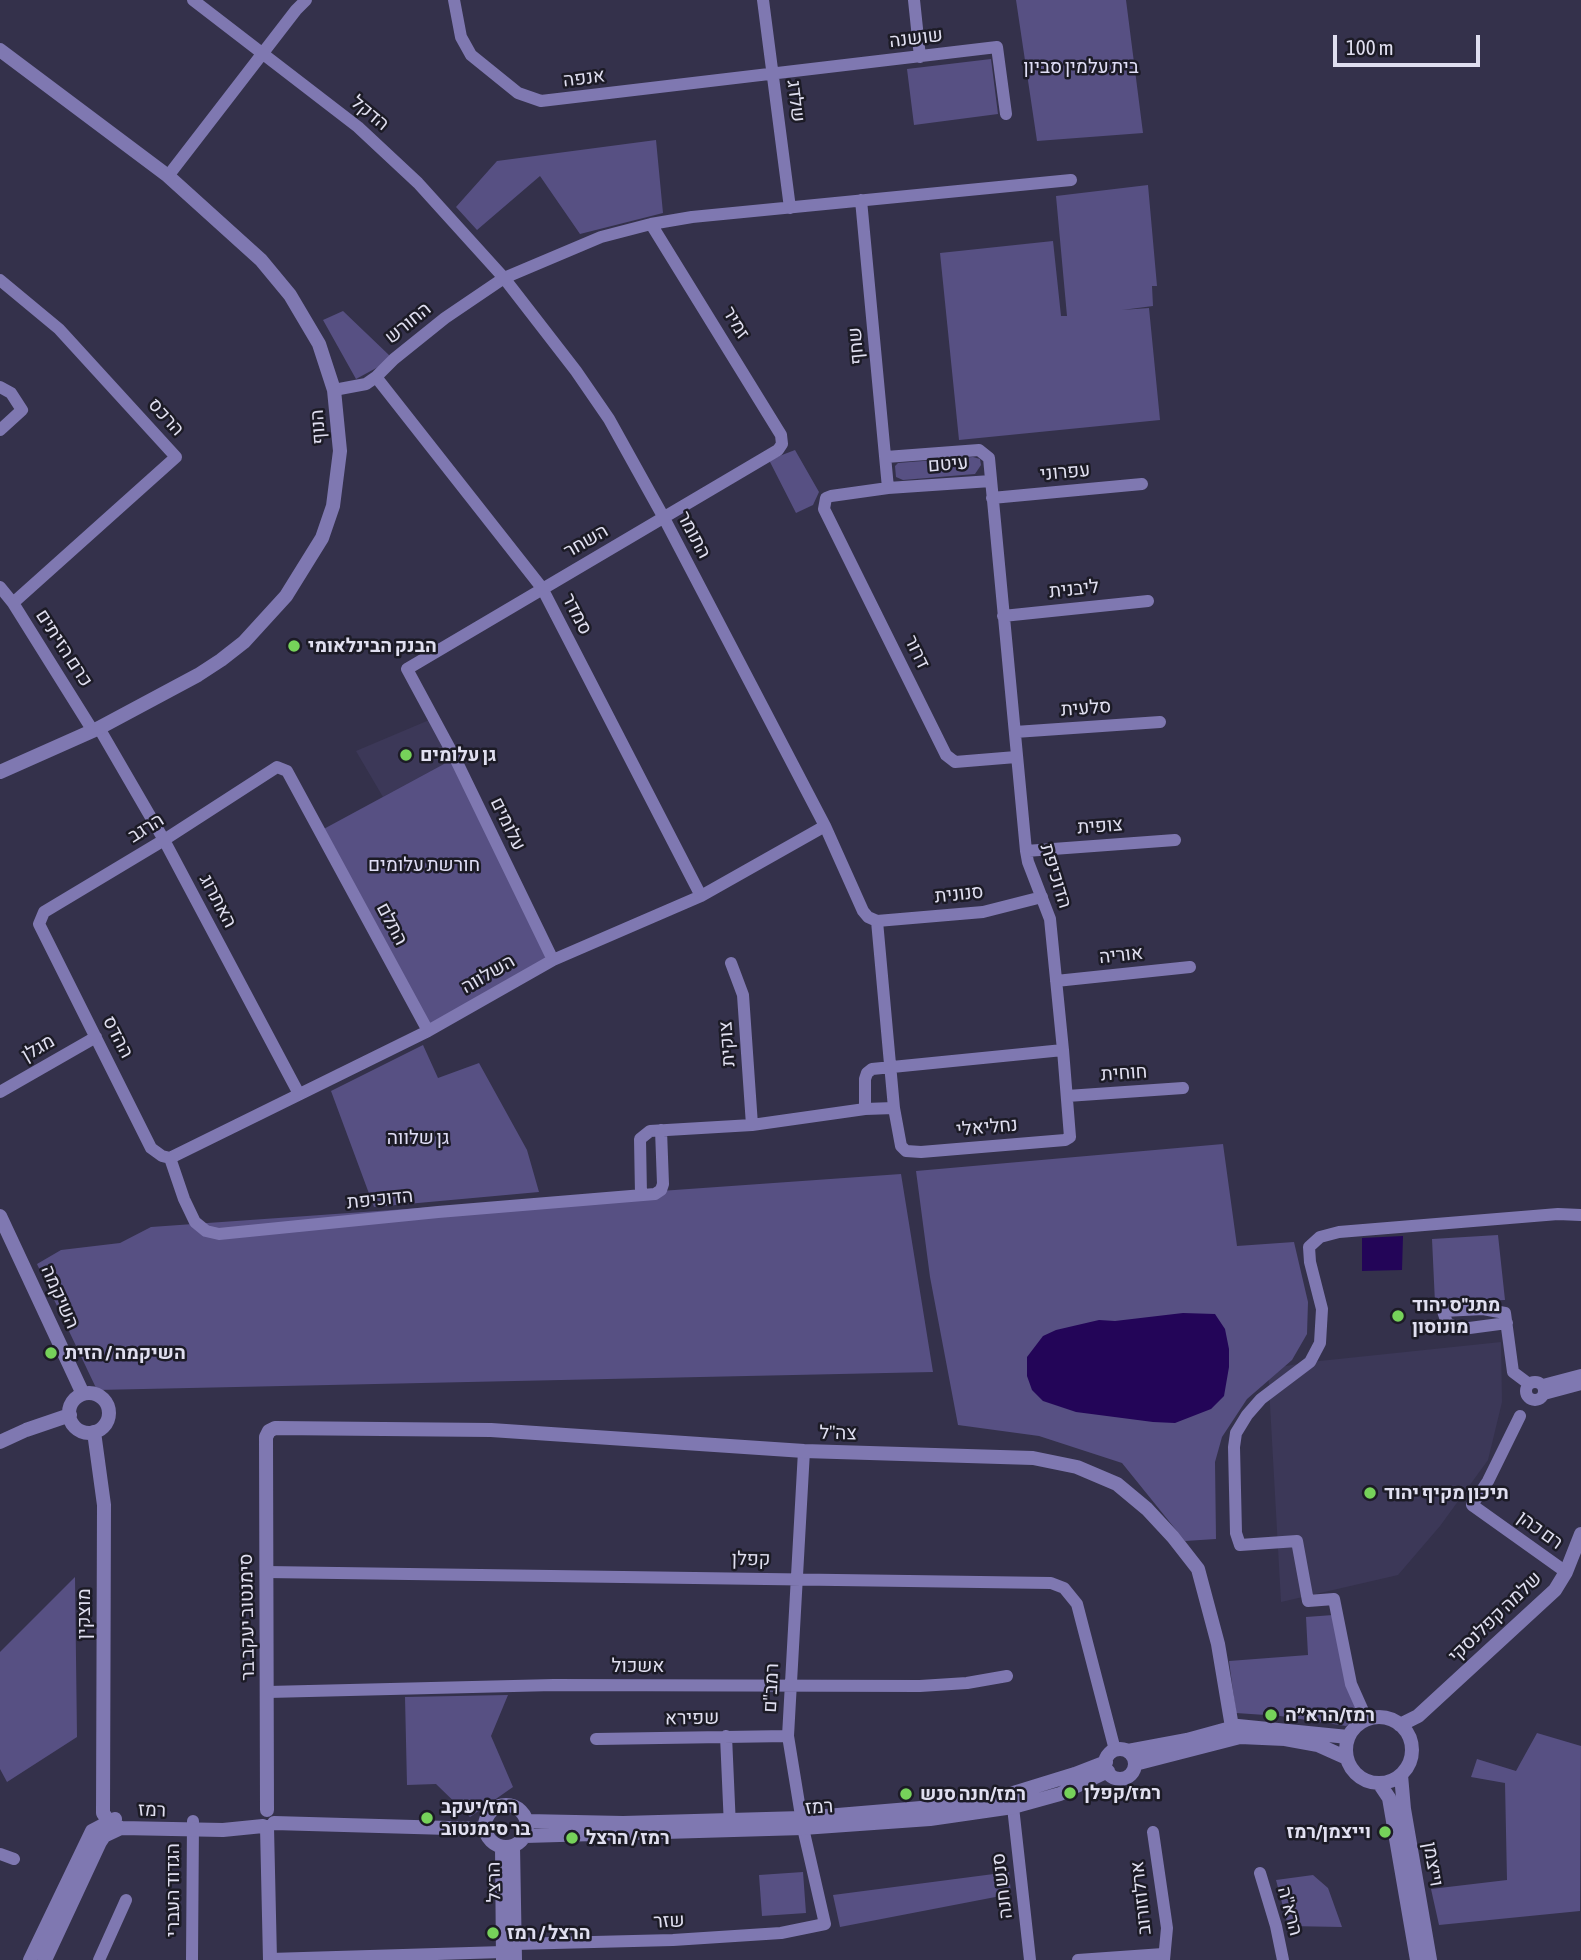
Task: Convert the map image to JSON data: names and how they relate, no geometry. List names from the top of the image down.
{
  "streets": {
    "street": [
      "שושנה",
      "אנפה",
      "שלדג",
      "הדקל",
      "החורש",
      "זמיר",
      "שחף",
      "הרכס",
      "הנוף",
      "עיטם",
      "עפרוני",
      "התומר",
      "השחר",
      "ליבנית",
      "סמדר",
      "כרם הזיתים",
      "דרור",
      "סלעית",
      "עלומים",
      "צופית",
      "הרגב",
      "הדוכיפת",
      "סנונית",
      "האתרוג",
      "התלם",
      "אוריה",
      "השלווה",
      "ההדס",
      "צוקית",
      "מגלן",
      "חוחית",
      "נחליאלי",
      "השיקמה",
      "צה\"ל",
      "רם כהן",
      "קפלן",
      "מוצקין",
      "סימנטוב יעקב בר",
      "שלמה קפלנסקי",
      "אשכול",
      "רמב\"ם",
      "שפירא",
      "רמז",
      "וייצמן",
      "הרצל",
      "סנש חנה",
      "הגדוד העברי",
      "ארלוזורוב",
      "הרא\"ה",
      "שזר"
    ]
  },
  "crossings": [
    ["שושנה", "אנפה"],
    ["שושנה", "שלדג"],
    ["אנפה", "שלדג"],
    ["שלדג", "החורש"],
    ["הדקל", "החורש"],
    ["הדקל", "התומר"],
    ["החורש", "זמיר"],
    ["החורש", "שחף"],
    ["החורש", "הנוף"],
    ["החורש", "התומר"],
    ["החורש", "סמדר"],
    ["זמיר", "השחר"],
    ["שחף", "עיטם"],
    ["הרכס", "כרם הזיתים"],
    ["הנוף", "כרם הזיתים"],
    ["הנוף", "האתרוג"],
    ["עיטם", "דרור"],
    ["עיטם", "הדוכיפת"],
    ["עפרוני", "הדוכיפת"],
    ["התומר", "השחר"],
    ["התומר", "סנונית"],
    ["התומר", "השלווה"],
    ["השחר", "סמדר"],
    ["השחר", "עלומים"],
    ["ליבנית", "הדוכיפת"],
    ["סמדר", "השלווה"],
    ["כרם הזיתים", "האתרוג"],
    ["דרור", "הדוכיפת"],
    ["סלעית", "הדוכיפת"],
    ["עלומים", "השלווה"],
    ["צופית", "הדוכיפת"],
    ["הרגב", "האתרוג"],
    ["הרגב", "התלם"],
    ["הרגב", "ההדס"],
    ["הדוכיפת", "סנונית"],
    ["הדוכיפת", "אוריה"],
    ["הדוכיפת", "השלווה"],
    ["הדוכיפת", "ההדס"],
    ["הדוכיפת", "חוחית"],
    ["הדוכיפת", "נחליאלי"],
    ["האתרוג", "השלווה"],
    ["התלם", "השלווה"],
    ["השלווה", "ההדס"],
    ["ההדס", "מגלן"],
    ["השיקמה", "מוצקין"],
    ["צה\"ל", "סימנטוב יעקב בר"],
    ["צה\"ל", "רמב\"ם"],
    ["צה\"ל", "רמז"],
    ["רם כהן", "שלמה קפלנסקי"],
    ["קפלן", "סימנטוב יעקב בר"],
    ["קפלן", "רמב\"ם"],
    ["קפלן", "רמז"],
    ["מוצקין", "רמז"],
    ["סימנטוב יעקב בר", "אשכול"],
    ["סימנטוב יעקב בר", "רמז"],
    ["סימנטוב יעקב בר", "שזר"],
    ["שלמה קפלנסקי", "רמז"],
    ["שלמה קפלנסקי", "וייצמן"],
    ["אשכול", "רמב\"ם"],
    ["רמב\"ם", "שפירא"],
    ["רמב\"ם", "רמז"],
    ["רמב\"ם", "שזר"],
    ["רמז", "וייצמן"],
    ["רמז", "הרצל"],
    ["רמז", "סנש חנה"],
    ["רמז", "הגדוד העברי"],
    ["הרצל", "שזר"]
  ],
  "parks": ["בית עלמין סביון", "חורשת עלומים", "גן שלווה"],
  "places": [
    "הבנק הבינלאומי",
    "גן עלומים",
    "מתנ\"ס יהוד מונוסון",
    "השיקמה / הזית",
    "תיכון מקיף יהוד",
    "רמז/הרא״ה",
    "רמז/קפלן",
    "רמז/חנה סנש",
    "רמז/יעקב בר סימנטוב",
    "וייצמן/רמז",
    "רמז / הרצל",
    "הרצל / רמז"
  ],
  "scale_bar": "100 m"
}
